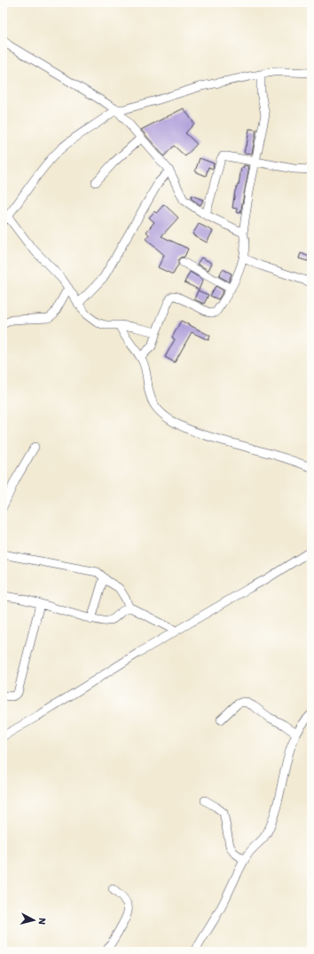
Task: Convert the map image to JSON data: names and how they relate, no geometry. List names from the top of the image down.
{
  "north": "right"
}
